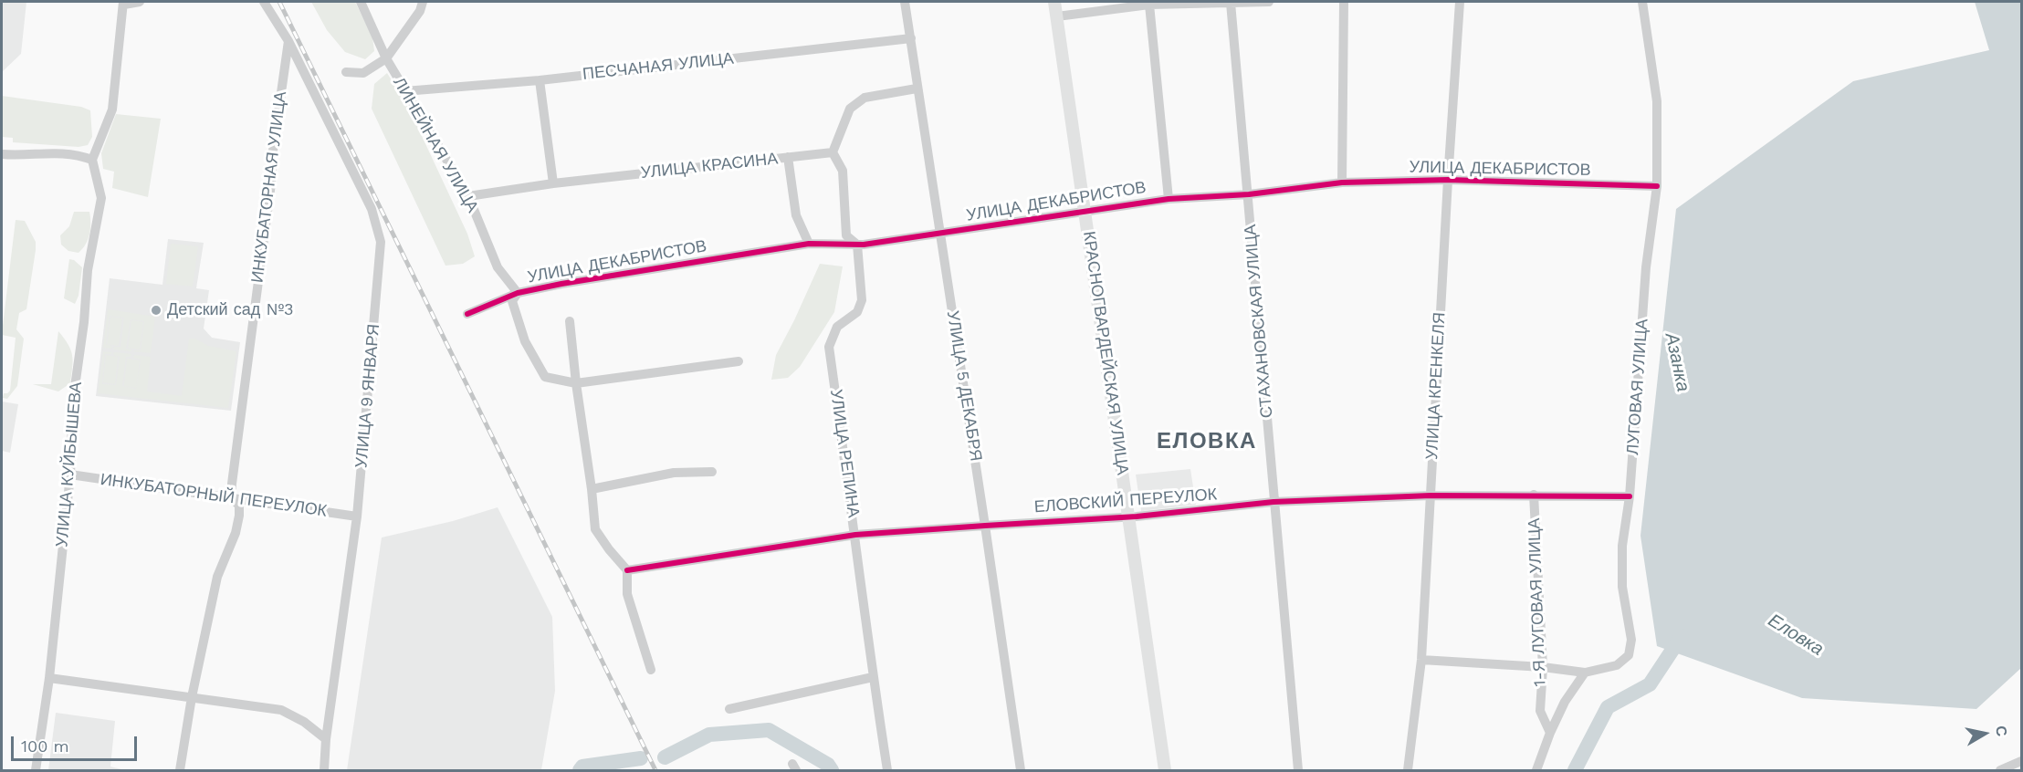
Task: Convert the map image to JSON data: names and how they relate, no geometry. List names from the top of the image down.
{
  "streets": {
    "main road": ["КРАСНОГВАРДЕЙСКАЯ УЛИЦА"],
    "street": [
      "ПЕСЧАНАЯ УЛИЦА",
      "ЛИНЕЙНАЯ УЛИЦА",
      "УЛИЦА КРАСИНА",
      "УЛИЦА ДЕКАБРИСТОВ",
      "ИНКУБАТОРНАЯ УЛИЦА",
      "СТАХАНОВСКАЯ УЛИЦА",
      "УЛИЦА 5 ДЕКАБРЯ",
      "УЛИЦА КРЕНКЕЛЯ",
      "ЛУГОВАЯ УЛИЦА",
      "УЛИЦА 9 ЯНВАРЯ",
      "УЛИЦА РЕПИНА",
      "УЛИЦА КУЙБЫШЕВА",
      "ИНКУБАТОРНЫЙ ПЕРЕУЛОК",
      "ЕЛОВСКИЙ ПЕРЕУЛОК",
      "1-Я ЛУГОВАЯ УЛИЦА"
    ]
  },
  "crossings": [
    ["ПЕСЧАНАЯ УЛИЦА", "ЛИНЕЙНАЯ УЛИЦА"],
    ["ПЕСЧАНАЯ УЛИЦА", "УЛИЦА 5 ДЕКАБРЯ"],
    ["ЛИНЕЙНАЯ УЛИЦА", "УЛИЦА КРАСИНА"],
    ["ЛИНЕЙНАЯ УЛИЦА", "УЛИЦА ДЕКАБРИСТОВ"],
    ["УЛИЦА ДЕКАБРИСТОВ", "СТАХАНОВСКАЯ УЛИЦА"],
    ["УЛИЦА ДЕКАБРИСТОВ", "КРАСНОГВАРДЕЙСКАЯ УЛИЦА"],
    ["УЛИЦА ДЕКАБРИСТОВ", "УЛИЦА 5 ДЕКАБРЯ"],
    ["УЛИЦА ДЕКАБРИСТОВ", "УЛИЦА КРЕНКЕЛЯ"],
    ["УЛИЦА ДЕКАБРИСТОВ", "ЛУГОВАЯ УЛИЦА"],
    ["УЛИЦА ДЕКАБРИСТОВ", "УЛИЦА РЕПИНА"],
    ["ИНКУБАТОРНАЯ УЛИЦА", "УЛИЦА 9 ЯНВАРЯ"],
    ["ИНКУБАТОРНАЯ УЛИЦА", "ИНКУБАТОРНЫЙ ПЕРЕУЛОК"],
    ["СТАХАНОВСКАЯ УЛИЦА", "ЕЛОВСКИЙ ПЕРЕУЛОК"],
    ["КРАСНОГВАРДЕЙСКАЯ УЛИЦА", "ЕЛОВСКИЙ ПЕРЕУЛОК"],
    ["УЛИЦА 5 ДЕКАБРЯ", "ЕЛОВСКИЙ ПЕРЕУЛОК"],
    ["УЛИЦА КРЕНКЕЛЯ", "ЕЛОВСКИЙ ПЕРЕУЛОК"],
    ["ЛУГОВАЯ УЛИЦА", "ЕЛОВСКИЙ ПЕРЕУЛОК"],
    ["УЛИЦА 9 ЯНВАРЯ", "ИНКУБАТОРНЫЙ ПЕРЕУЛОК"],
    ["УЛИЦА РЕПИНА", "ЕЛОВСКИЙ ПЕРЕУЛОК"],
    ["УЛИЦА КУЙБЫШЕВА", "ИНКУБАТОРНЫЙ ПЕРЕУЛОК"],
    ["ЕЛОВСКИЙ ПЕРЕУЛОК", "1-Я ЛУГОВАЯ УЛИЦА"]
  ],
  "districts": ["ЕЛОВКА"],
  "water": ["Азанка", "Еловка"],
  "places": ["Детский сад №3"],
  "scale_bar": "100 m",
  "north": "right"
}
